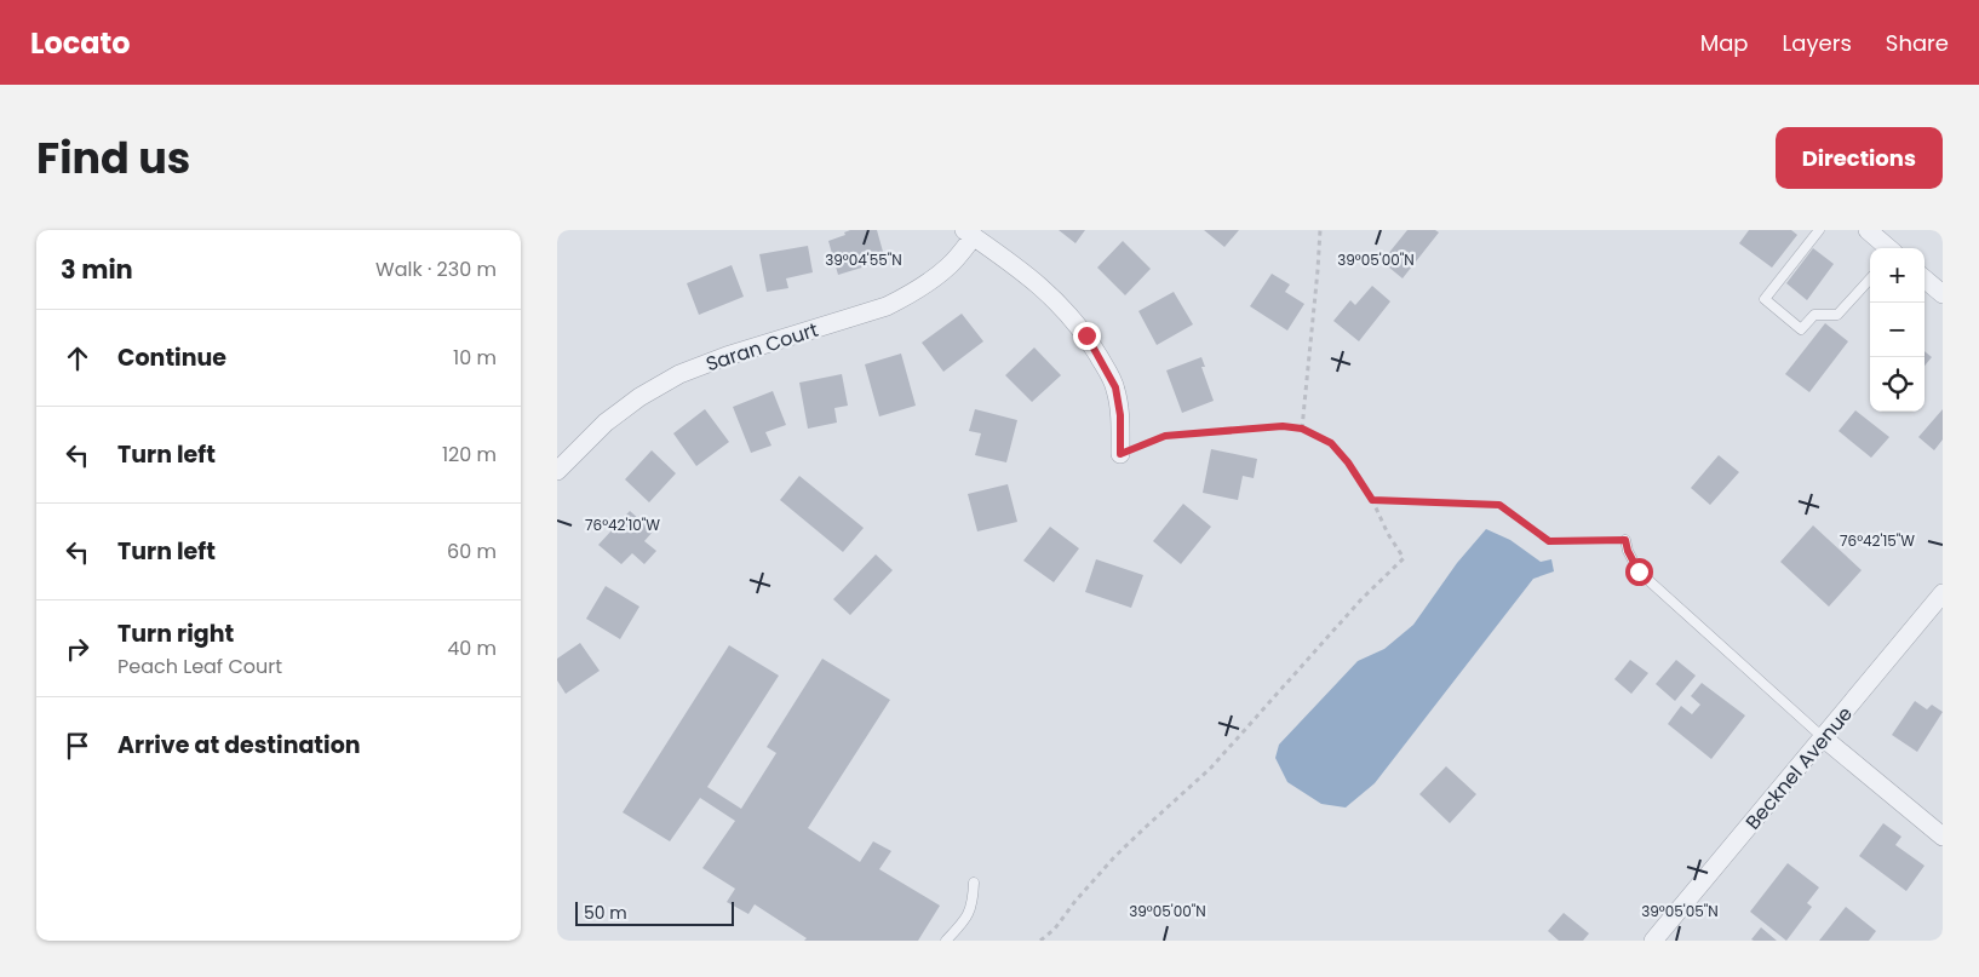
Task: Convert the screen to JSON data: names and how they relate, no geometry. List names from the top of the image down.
{
  "streets": {
    "street": ["Saran Court", "Becknel Avenue"]
  },
  "scale_bar": "50 m",
  "page": {
    "header": "Locato",
    "nav": ["Map", "Layers", "Share"],
    "title": "Find us",
    "buttons": "Directions",
    "heading": ["3 min", "Walk · 230 m"],
    "map_buttons": ["+", "−"],
    "list": [
      ["Continue", "10 m"],
      ["Turn left", "120 m"],
      ["Turn left", "60 m"],
      ["Turn right", "Peach Leaf Court", "40 m"],
      "Arrive at destination"
    ],
    "scale": "50 m"
  },
  "coordinates": [
    "39°04'55\"N",
    "39°05'00\"N",
    "76°42'10\"W",
    "76°42'15\"W",
    "39°05'05\"N"
  ]
}
